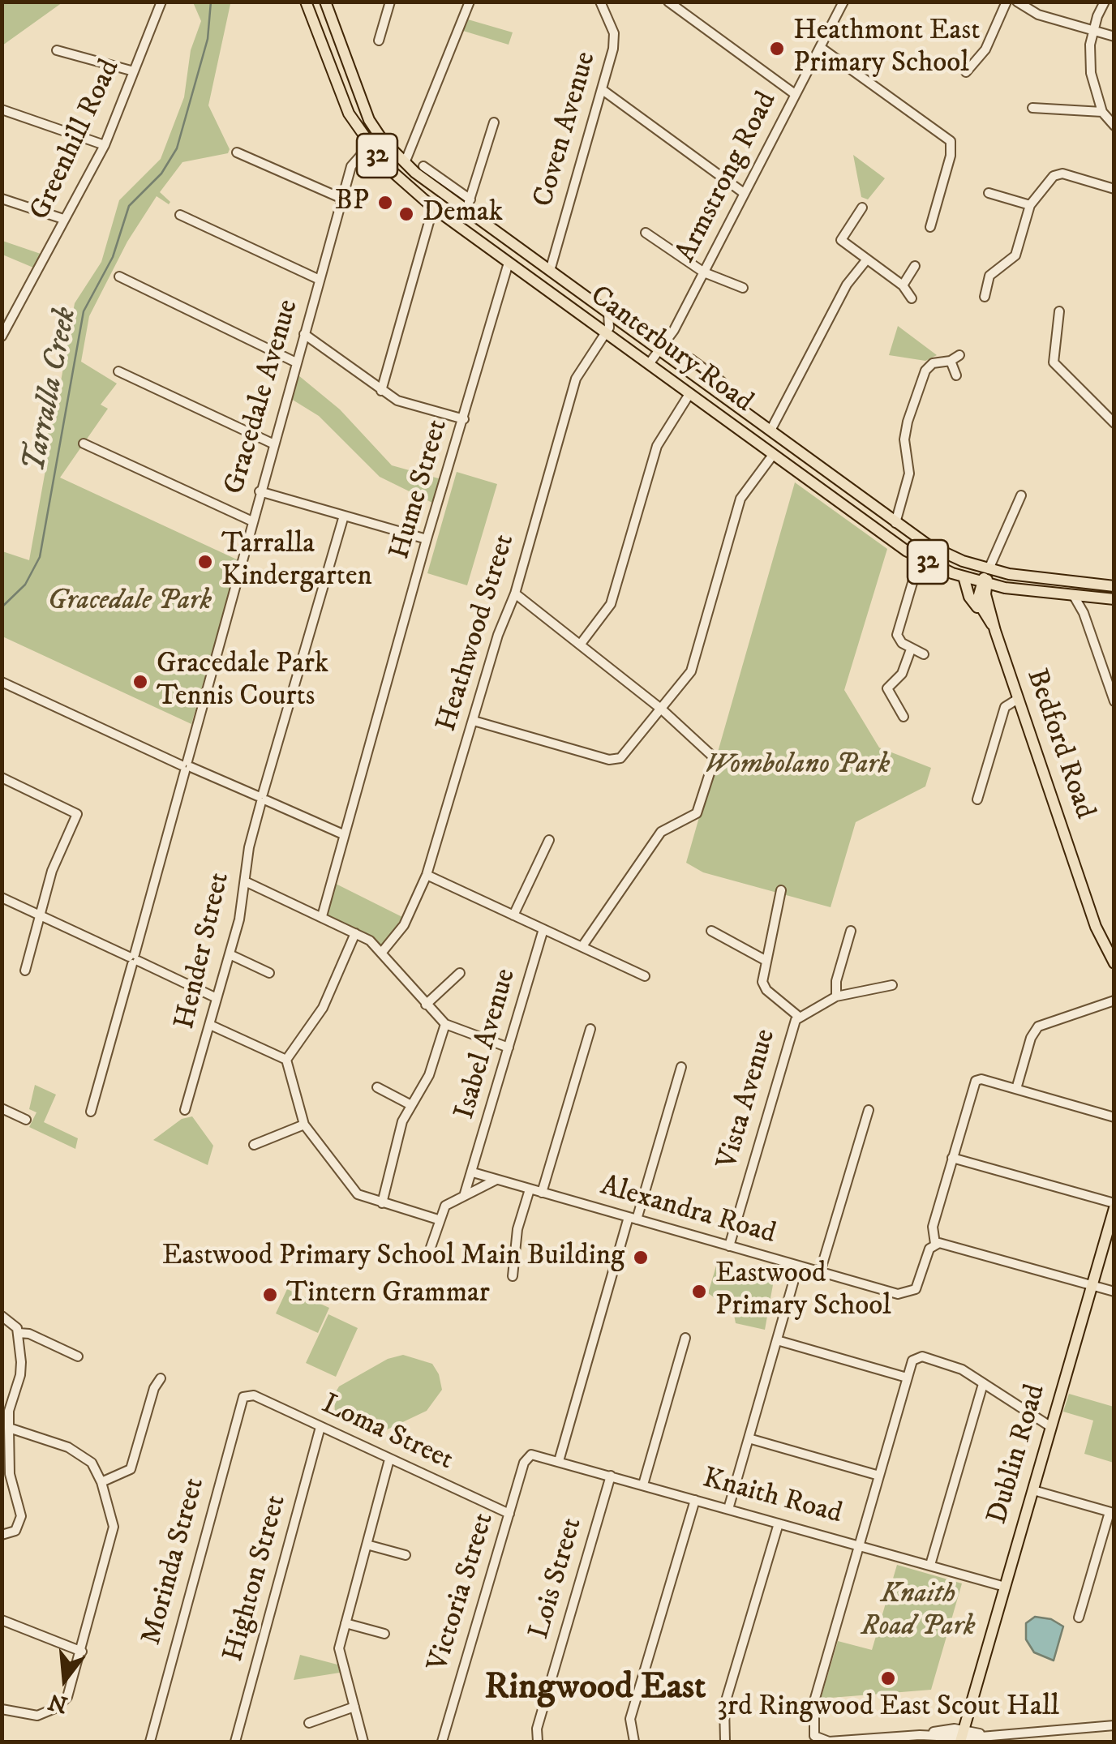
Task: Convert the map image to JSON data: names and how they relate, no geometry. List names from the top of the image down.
{
  "streets": {
    "main road": [
      "32",
      "Canterbury Road",
      "Bedford Road",
      "Dublin Road"
    ],
    "street": [
      "Coven Avenue",
      "Greenhill Road",
      "Armstrong Road",
      "Gracedale Avenue",
      "Hume Street",
      "Heathwood Street",
      "Hender Street",
      "Isabel Avenue",
      "Vista Avenue",
      "Alexandra Road",
      "Loma Street",
      "Knaith Road",
      "Morinda Street",
      "Highton Street",
      "Lois Street",
      "Victoria Street"
    ]
  },
  "crossings": [
    ["Coven Avenue", "Canterbury Road"],
    ["Armstrong Road", "Canterbury Road"],
    ["Canterbury Road", "Gracedale Avenue"],
    ["Canterbury Road", "Hume Street"],
    ["Canterbury Road", "Heathwood Street"],
    ["Canterbury Road", "Bedford Road"],
    ["Isabel Avenue", "Alexandra Road"],
    ["Vista Avenue", "Alexandra Road"],
    ["Loma Street", "Morinda Street"],
    ["Loma Street", "Highton Street"],
    ["Loma Street", "Victoria Street"],
    ["Dublin Road", "Knaith Road"],
    ["Knaith Road", "Lois Street"],
    ["Knaith Road", "Victoria Street"]
  ],
  "districts": ["Ringwood East"],
  "water": ["Tarralla Creek"],
  "parks": ["Gracedale Park", "Wombolano Park", "Knaith Road Park"],
  "places": [
    "Heathmont East Primary School",
    "BP",
    "Demak",
    "Tarralla Kindergarten",
    "Gracedale Park Tennis Courts",
    "Eastwood Primary School Main Building",
    "Eastwood Primary School",
    "Tintern Grammar",
    "3rd Ringwood East Scout Hall"
  ],
  "north": "bottom"
}
